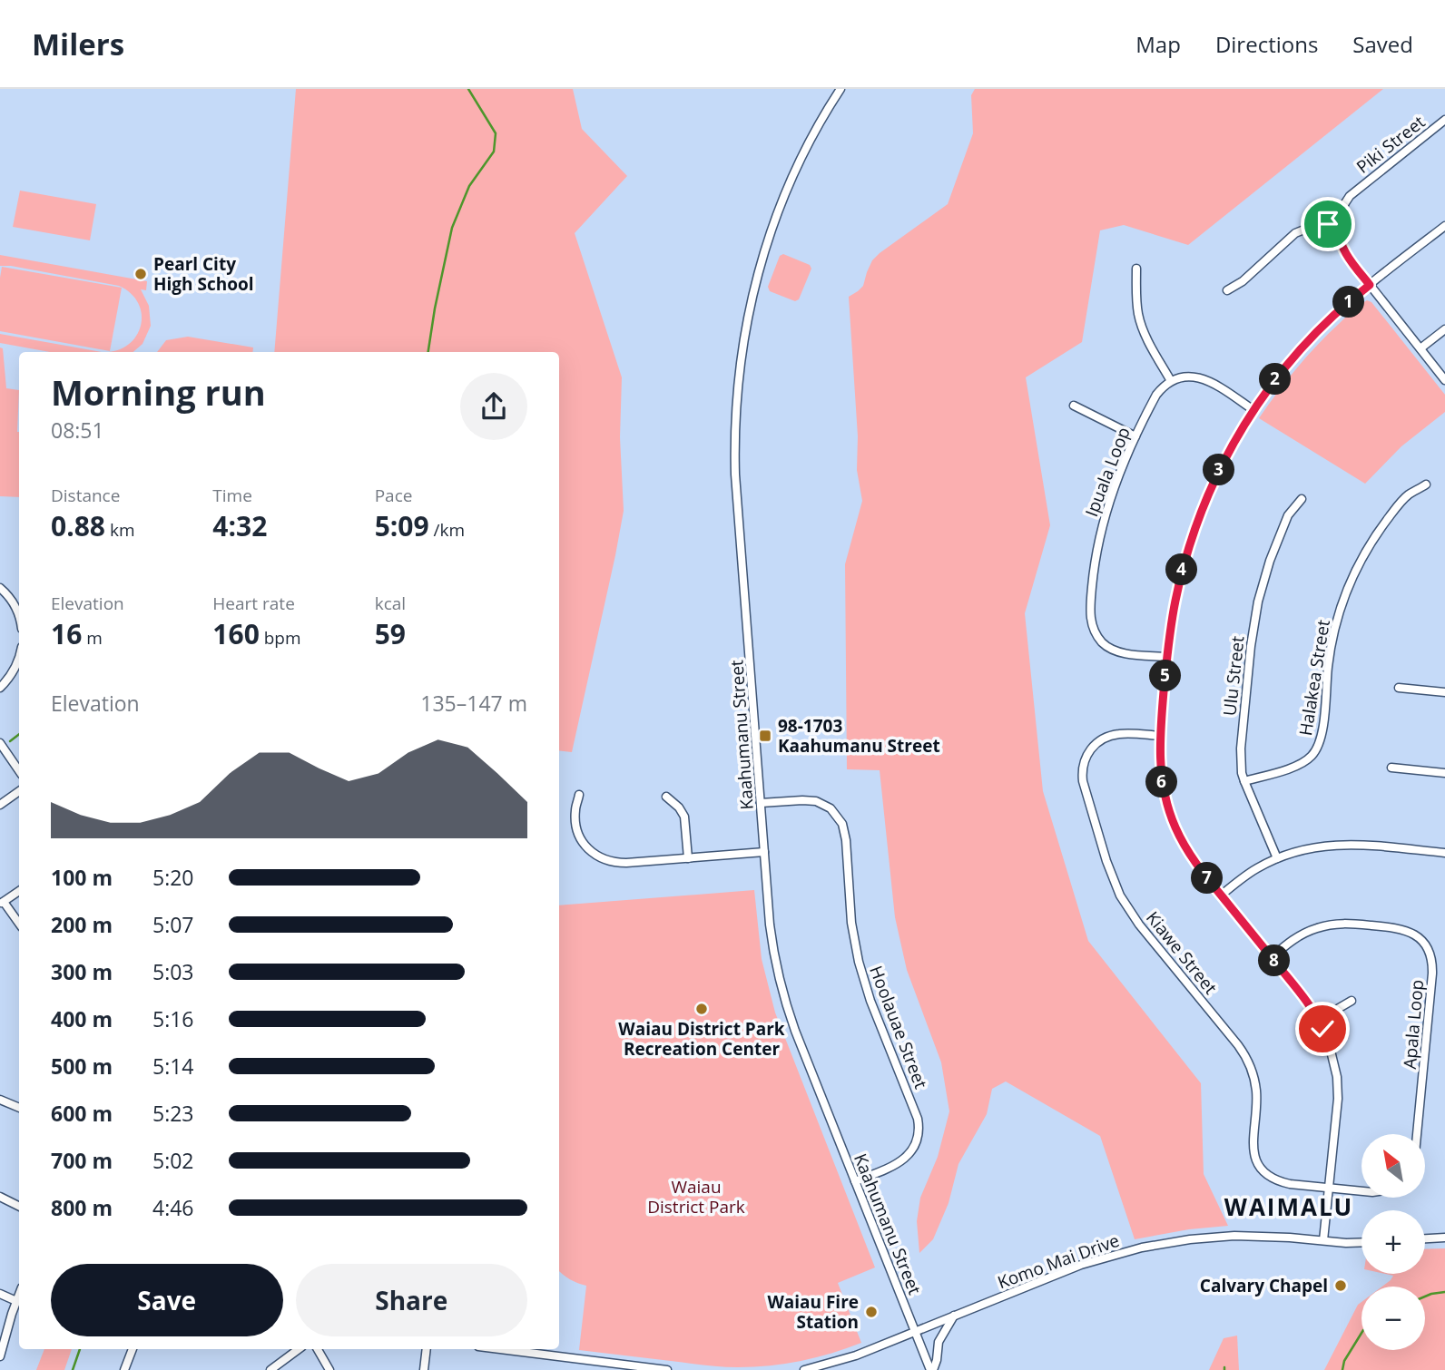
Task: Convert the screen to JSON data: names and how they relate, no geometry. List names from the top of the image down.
{
  "streets": {
    "street": [
      "Piki Street",
      "Ipuala Loop",
      "Ulu Street",
      "Halakea Street",
      "Kaahumanu Street",
      "Kiawe Street",
      "Apala Loop",
      "Hoolauae Street",
      "Komo Mai Drive"
    ]
  },
  "crossings": [
    ["Ulu Street", "Halakea Street"],
    ["Kaahumanu Street", "Hoolauae Street"],
    ["Kaahumanu Street", "Komo Mai Drive"]
  ],
  "districts": ["WAIMALU"],
  "parks": ["Waiau District Park"],
  "places": {
    "other": [
      "Pearl City High School",
      "Waiau District Park Recreation Center",
      "Calvary Chapel",
      "Waiau Fire Station"
    ],
    "transit": ["98-1703 Kaahumanu Street"]
  },
  "north": "top left",
  "page": {
    "header": "Milers",
    "nav": ["Map", "Directions", "Saved"],
    "pins": [
      "1",
      "2",
      "3",
      "4",
      "5",
      "6",
      "7",
      "8"
    ],
    "heading": ["Morning run", "08:51"],
    "stats": [
      ["Distance", "0.88 km"],
      ["Time", "4:32"],
      ["Pace", "5:09 /km"],
      ["Elevation", "16 m"],
      ["Heart rate", "160 bpm"],
      ["kcal", "59"]
    ],
    "chart": ["Elevation", "135–147 m"],
    "list": [
      {
        "name": "100 m",
        "note": "5:20"
      },
      {
        "name": "200 m",
        "note": "5:07"
      },
      {
        "name": "300 m",
        "note": "5:03"
      },
      {
        "name": "400 m",
        "note": "5:16"
      },
      {
        "name": "500 m",
        "note": "5:14"
      },
      {
        "name": "600 m",
        "note": "5:23"
      },
      {
        "name": "700 m",
        "note": "5:02"
      },
      {
        "name": "800 m",
        "note": "4:46"
      }
    ],
    "map_buttons": ["+", "−"],
    "buttons": ["Save", "Share"]
  }
}
